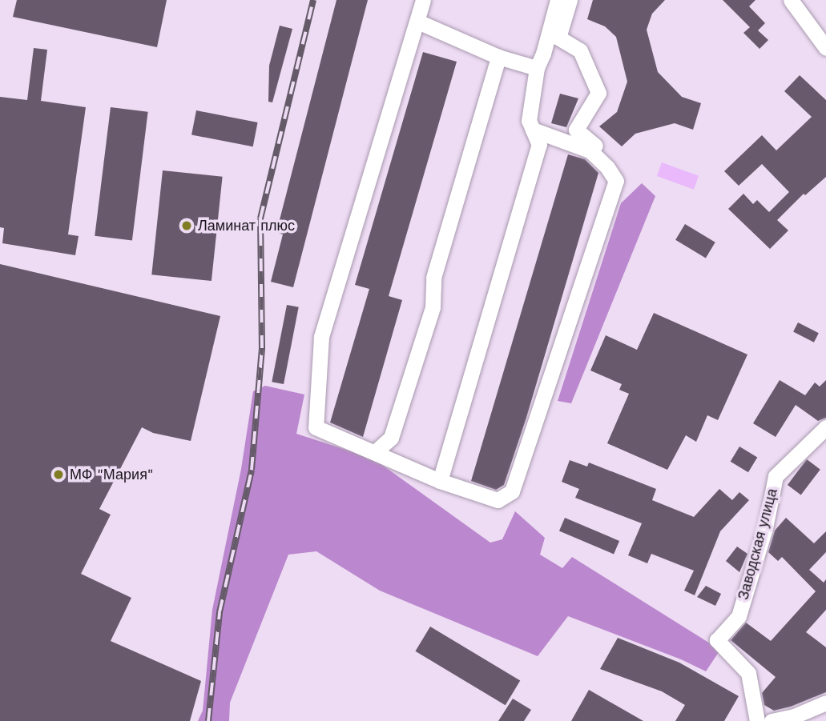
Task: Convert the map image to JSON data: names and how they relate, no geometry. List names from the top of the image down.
{
  "streets": {
    "street": ["Заводская улица"]
  },
  "places": ["Ламинат плюс", "МФ \"Мария\""]
}
